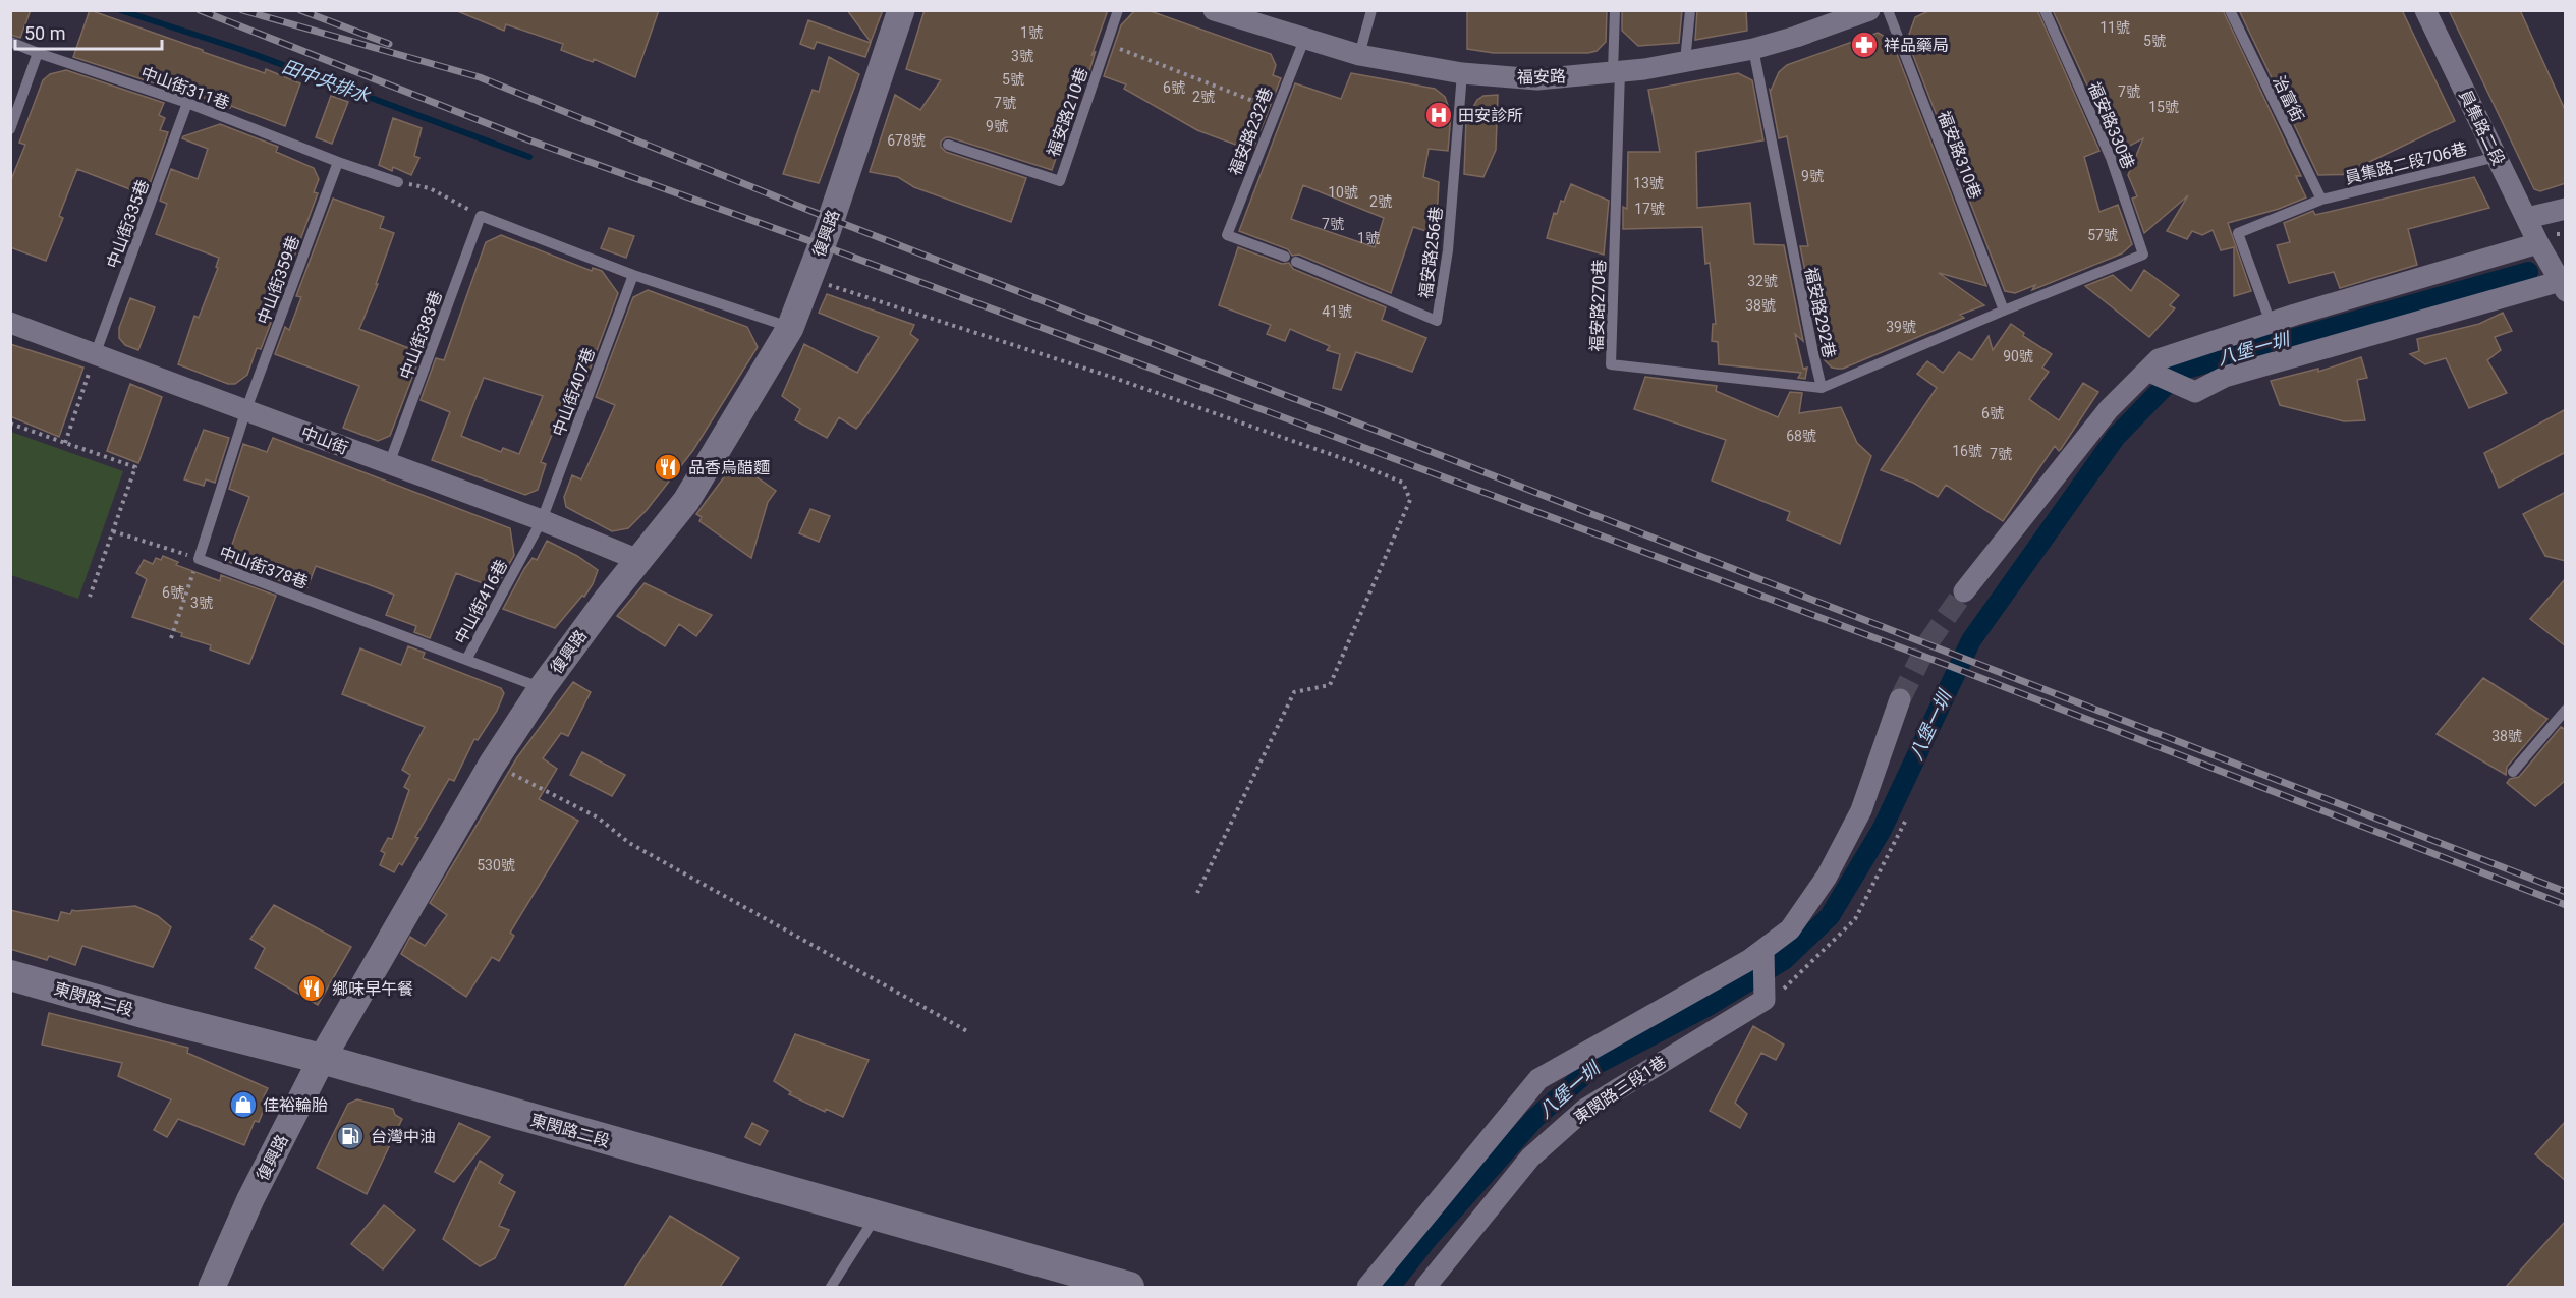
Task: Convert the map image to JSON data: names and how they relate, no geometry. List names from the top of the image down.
{
  "streets": {
    "main road": ["東閔路二段"],
    "street": [
      "福安路",
      "員集路二段",
      "復興路",
      "中山街",
      "東閔路三段1巷"
    ],
    "lane": [
      "中山街311巷",
      "治富街",
      "福安路210巷",
      "福安路330巷",
      "福安路232巷",
      "福安路310巷",
      "員集路二段706巷",
      "中山街335巷",
      "福安路256巷",
      "中山街359巷",
      "福安路270巷",
      "福安路292巷",
      "中山街383巷",
      "中山街407巷",
      "中山街378巷",
      "中山街416巷"
    ]
  },
  "crossings": [
    ["福安路", "福安路232巷"],
    ["福安路", "福安路256巷"],
    ["福安路", "福安路270巷"],
    ["福安路", "福安路292巷"],
    ["中山街311巷", "中山街335巷"],
    ["中山街311巷", "中山街359巷"],
    ["治富街", "員集路二段706巷"],
    ["福安路330巷", "福安路292巷"],
    ["員集路二段", "員集路二段706巷"],
    ["福安路310巷", "福安路292巷"],
    ["中山街335巷", "中山街"],
    ["復興路", "中山街"],
    ["復興路", "中山街416巷"],
    ["復興路", "東閔路二段"],
    ["中山街359巷", "中山街"],
    ["中山街359巷", "中山街378巷"],
    ["福安路270巷", "福安路292巷"],
    ["中山街383巷", "中山街"],
    ["中山街407巷", "中山街"],
    ["中山街407巷", "中山街416巷"],
    ["中山街", "中山街378巷"],
    ["中山街", "中山街416巷"],
    ["中山街378巷", "中山街416巷"]
  ],
  "water": ["田中央排水", "八堡一圳"],
  "places": {
    "pharmacy": ["祥品藥局"],
    "hospital": ["田安診所"],
    "restaurant": ["品香烏醋麵", "鄉味早午餐"],
    "shop": ["佳裕輪胎"],
    "fuel station": ["台灣中油"]
  },
  "house_numbers": [
    "11號",
    "1號",
    "5號",
    "3號",
    "5號",
    "6號",
    "7號",
    "2號",
    "7號",
    "15號",
    "9號",
    "678號",
    "9號",
    "13號",
    "10號",
    "2號",
    "17號",
    "7號",
    "57號",
    "1號",
    "32號",
    "38號",
    "41號",
    "39號",
    "90號",
    "6號",
    "68號",
    "16號",
    "7號",
    "6號",
    "3號",
    "38號",
    "530號"
  ],
  "scale_bar": "50 m"
}
